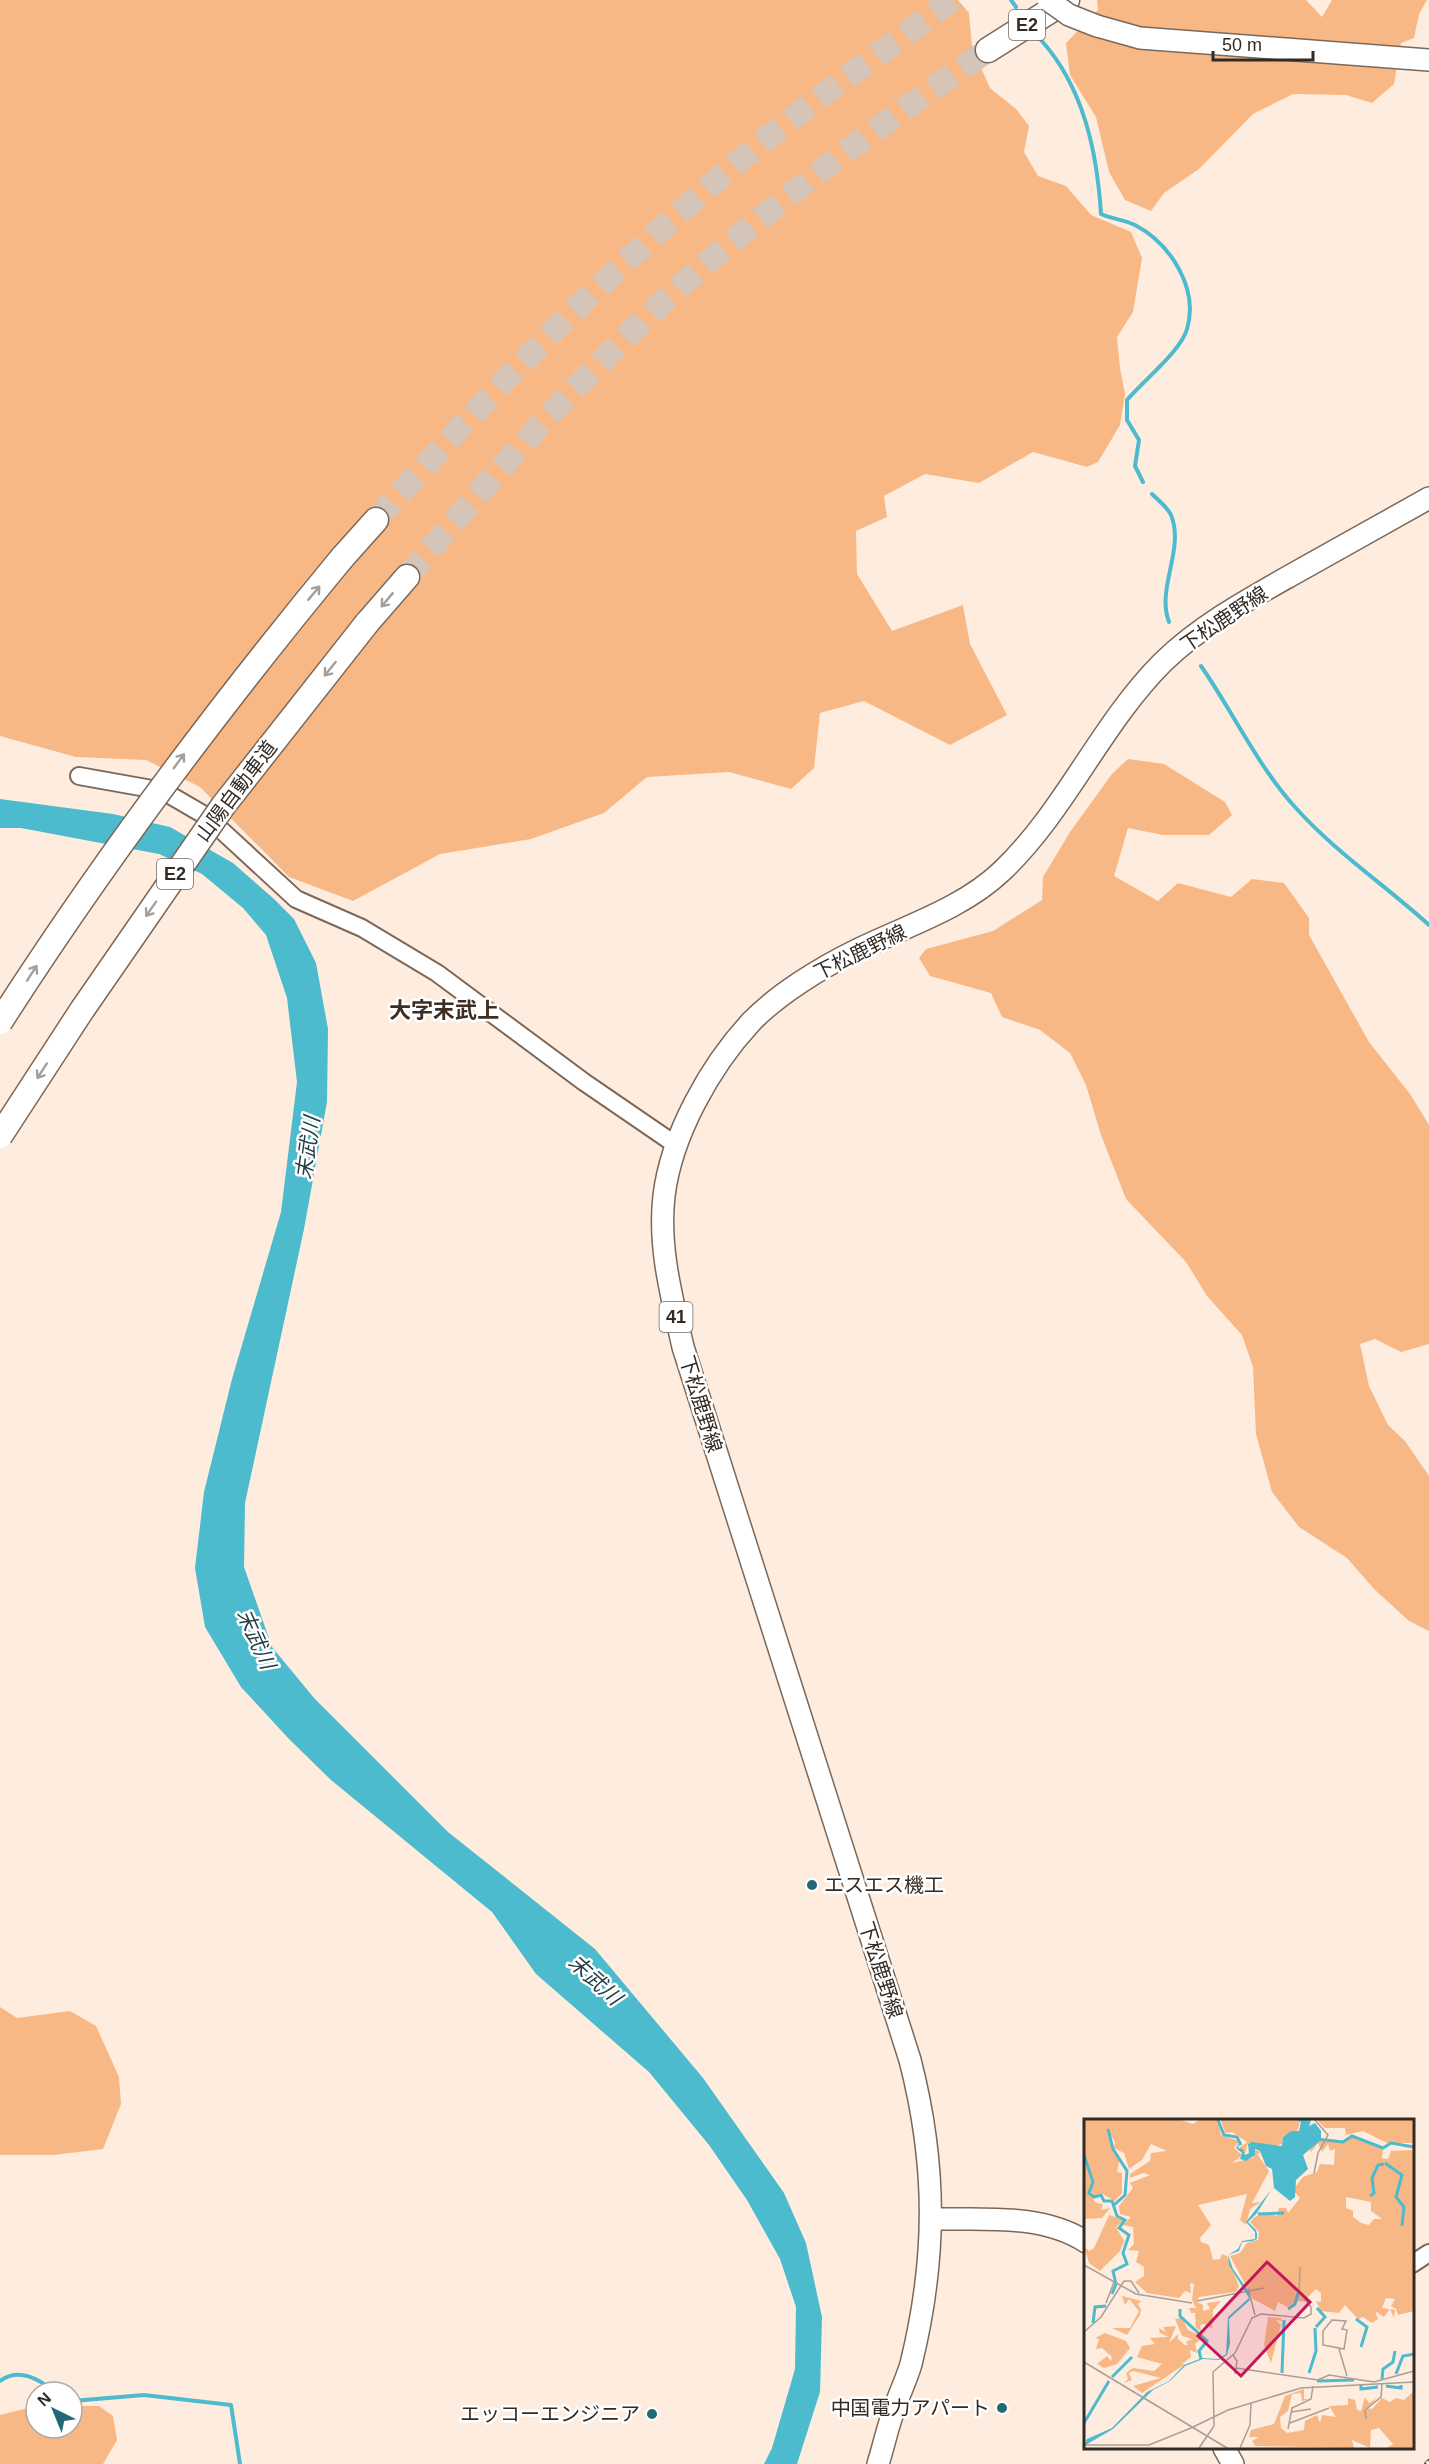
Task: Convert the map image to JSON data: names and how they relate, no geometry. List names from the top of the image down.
{
  "streets": {
    "highway": ["E2", "山陽自動車道"],
    "main road": ["下松鹿野線", "41"]
  },
  "districts": ["大字末武上"],
  "water": ["末武川"],
  "places": ["エスエス機工", "中国電力アパート", "エッコーエンジニア"],
  "scale_bar": "50 m",
  "north": "top left"
}
